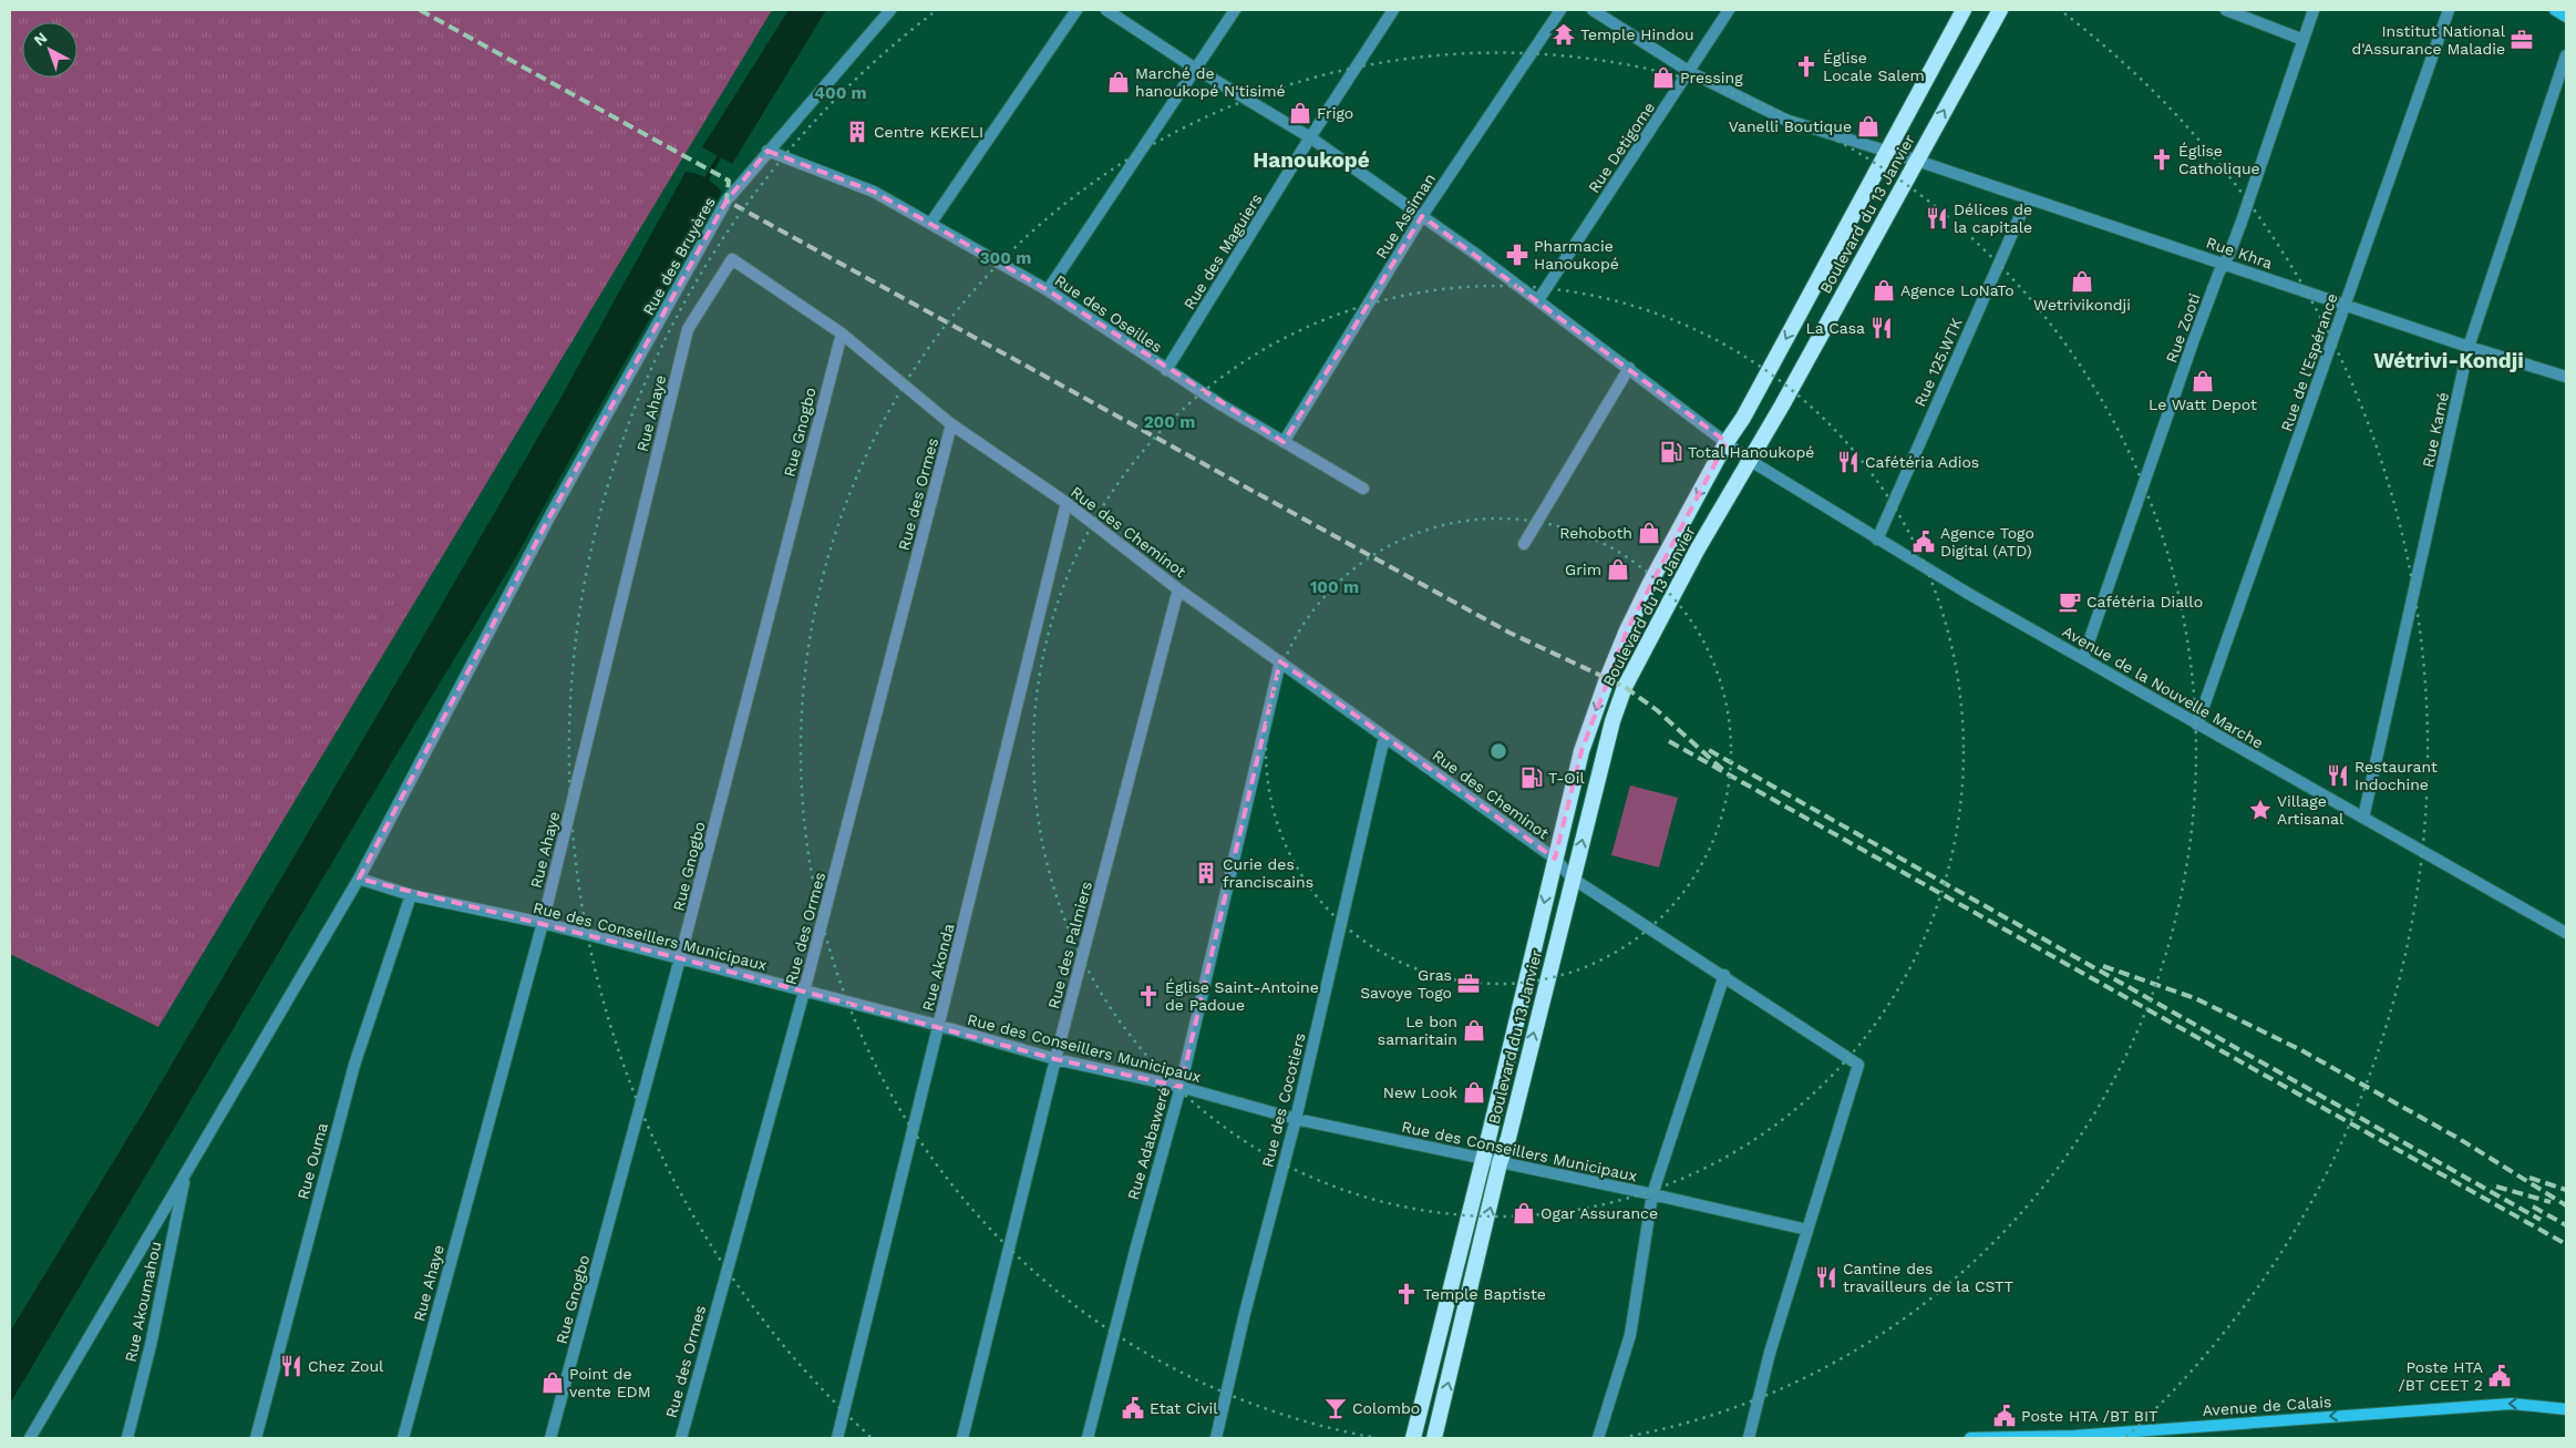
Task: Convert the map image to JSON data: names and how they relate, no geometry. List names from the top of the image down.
{
  "streets": {
    "highway": ["Boulevard du 13 Janvier"],
    "main road": ["Avenue de Calais"],
    "street": [
      "Rue Detigome",
      "Rue Assiman",
      "Rue des Maguiers",
      "Rue Khra",
      "Rue des Bruyères",
      "Rue des Oseilles",
      "Rue Zooti",
      "Rue 125.WTK",
      "Rue de l'Espérance",
      "Rue Ahaye",
      "Rue Kamé",
      "Rue Gnogbo",
      "Rue des Ormes",
      "Rue des Cheminot",
      "Avenue de la Nouvelle Marche",
      "Rue des Conseillers Municipaux",
      "Rue des Palmiers",
      "Rue Akonda",
      "Rue des Cocotiers",
      "Rue Adabaweré",
      "Rue Ouma",
      "Rue Akoumahou"
    ]
  },
  "crossings": [
    ["Rue Detigome", "Rue Khra"],
    ["Rue Detigome", "Avenue de la Nouvelle Marche"],
    ["Boulevard du 13 Janvier", "Rue Khra"],
    ["Boulevard du 13 Janvier", "Rue des Cheminot"],
    ["Boulevard du 13 Janvier", "Avenue de la Nouvelle Marche"],
    ["Boulevard du 13 Janvier", "Rue des Conseillers Municipaux"],
    ["Rue Assiman", "Rue des Oseilles"],
    ["Rue Assiman", "Avenue de la Nouvelle Marche"],
    ["Rue des Maguiers", "Rue des Oseilles"],
    ["Rue des Maguiers", "Avenue de la Nouvelle Marche"],
    ["Rue Khra", "Rue Zooti"],
    ["Rue Khra", "Rue 125.WTK"],
    ["Rue Khra", "Rue de l'Espérance"],
    ["Rue Khra", "Rue Kamé"],
    ["Rue des Bruyères", "Rue des Oseilles"],
    ["Rue des Bruyères", "Rue des Conseillers Municipaux"],
    ["Rue des Bruyères", "Rue Akoumahou"],
    ["Rue Zooti", "Avenue de la Nouvelle Marche"],
    ["Rue 125.WTK", "Avenue de la Nouvelle Marche"],
    ["Rue de l'Espérance", "Avenue de la Nouvelle Marche"],
    ["Rue Ahaye", "Rue des Cheminot"],
    ["Rue Ahaye", "Rue des Conseillers Municipaux"],
    ["Rue Kamé", "Avenue de la Nouvelle Marche"],
    ["Rue Gnogbo", "Rue des Cheminot"],
    ["Rue Gnogbo", "Rue des Conseillers Municipaux"],
    ["Rue des Ormes", "Rue des Cheminot"],
    ["Rue des Ormes", "Rue des Conseillers Municipaux"],
    ["Rue des Cheminot", "Rue des Conseillers Municipaux"],
    ["Rue des Cheminot", "Rue des Palmiers"],
    ["Rue des Cheminot", "Rue Akonda"],
    ["Rue des Cheminot", "Rue des Cocotiers"],
    ["Rue des Cheminot", "Rue Adabaweré"],
    ["Rue des Conseillers Municipaux", "Rue des Palmiers"],
    ["Rue des Conseillers Municipaux", "Rue Akonda"],
    ["Rue des Conseillers Municipaux", "Rue des Cocotiers"],
    ["Rue des Conseillers Municipaux", "Rue Adabaweré"],
    ["Rue des Conseillers Municipaux", "Rue Ouma"]
  ],
  "one_way": ["Avenue de Calais"],
  "districts": ["Hanoukopé", "Wétrivi-Kondji"],
  "places": {
    "temple": ["Temple Hindou"],
    "office": ["Institut National d'Assurance Maladie", "Gras Savoye Togo"],
    "church": [
      "Église Locale Salem",
      "Église Catholique",
      "Église Saint-Antoine de Padoue",
      "Temple Baptiste"
    ],
    "shop": [
      "Pressing",
      "Marché de hanoukopé N'tisimé",
      "Frigo",
      "Vanelli Boutique",
      "Wetrivikondji",
      "Agence LoNaTo",
      "Le Watt Depot",
      "Rehoboth",
      "Grim",
      "Le bon samaritain",
      "New Look",
      "Ogar Assurance",
      "Point de vente EDM"
    ],
    "building": ["Centre KEKELI", "Curie des franciscains"],
    "restaurant": [
      "Délices de la capitale",
      "La Casa",
      "Cafétéria Adios",
      "Restaurant Indochine",
      "Cantine des travailleurs de la CSTT",
      "Chez Zoul"
    ],
    "pharmacy": ["Pharmacie Hanoukopé"],
    "fuel station": ["Total Hanoukopé", "T-Oil"],
    "public building": [
      "Agence Togo Digital (ATD)",
      "Poste HTA /BT CEET 2",
      "Etat Civil",
      "Poste HTA /BT BIT"
    ],
    "cafe": ["Cafétéria Diallo"],
    "place": ["Village Artisanal"],
    "bar": ["Colombo"]
  },
  "north": "top left",
  "rings": [
    "400 m",
    "300 m",
    "200 m",
    "100 m"
  ]
}
